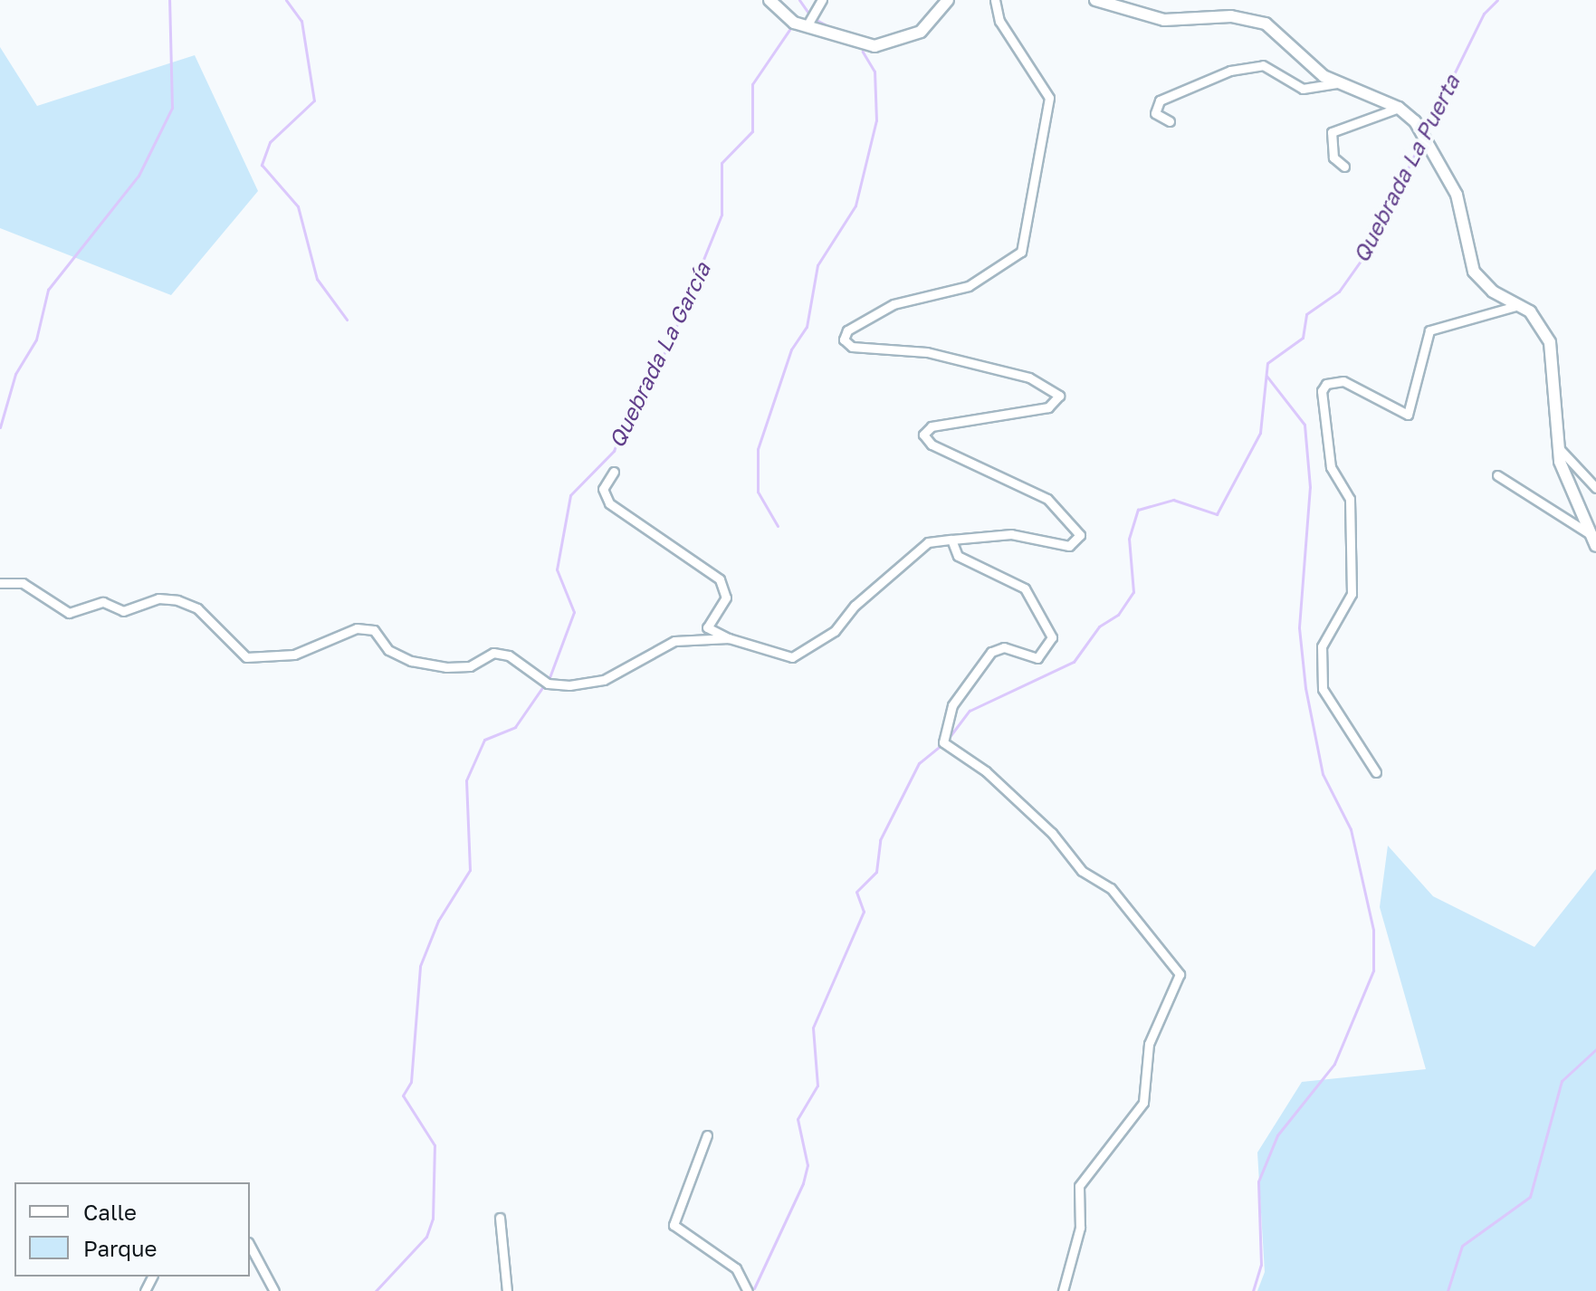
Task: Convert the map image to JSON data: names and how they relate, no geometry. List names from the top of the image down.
{
  "water": ["Quebrada La Puerta", "Quebrada La García"],
  "legend": ["Calle", "Parque"]
}
